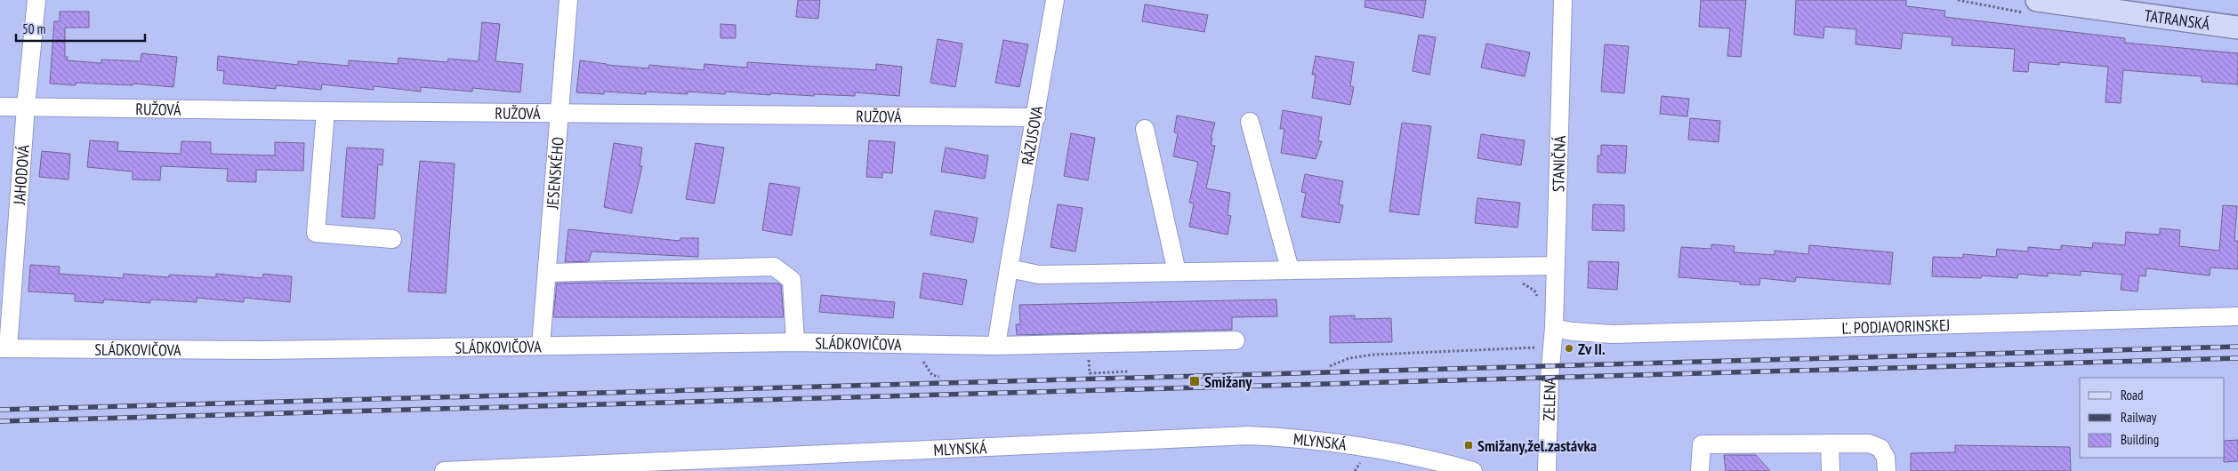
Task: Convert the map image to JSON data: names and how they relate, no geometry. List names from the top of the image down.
{
  "streets": {
    "main road": ["TATRANSKÁ"],
    "street": [
      "RUŽOVÁ",
      "RÁZUSOVA",
      "STANIČNÁ",
      "JESENSKÉHO",
      "JAHODOVÁ",
      "Ľ. PODJAVORINSKEJ",
      "SLÁDKOVIČOVA",
      "ZELENÁ",
      "MLYNSKÁ"
    ]
  },
  "crossings": [
    ["RUŽOVÁ", "RÁZUSOVA"],
    ["RUŽOVÁ", "JESENSKÉHO"],
    ["RUŽOVÁ", "JAHODOVÁ"],
    ["RÁZUSOVA", "SLÁDKOVIČOVA"],
    ["STANIČNÁ", "Ľ. PODJAVORINSKEJ"],
    ["STANIČNÁ", "ZELENÁ"],
    ["JESENSKÉHO", "SLÁDKOVIČOVA"],
    ["JAHODOVÁ", "SLÁDKOVIČOVA"],
    ["Ľ. PODJAVORINSKEJ", "ZELENÁ"]
  ],
  "places": {
    "other": ["Zv II."],
    "transit": ["Smižany", "Smižany,žel.zastávka"]
  },
  "legend": ["Road", "Railway", "Building"],
  "scale_bar": "50 m"
}
